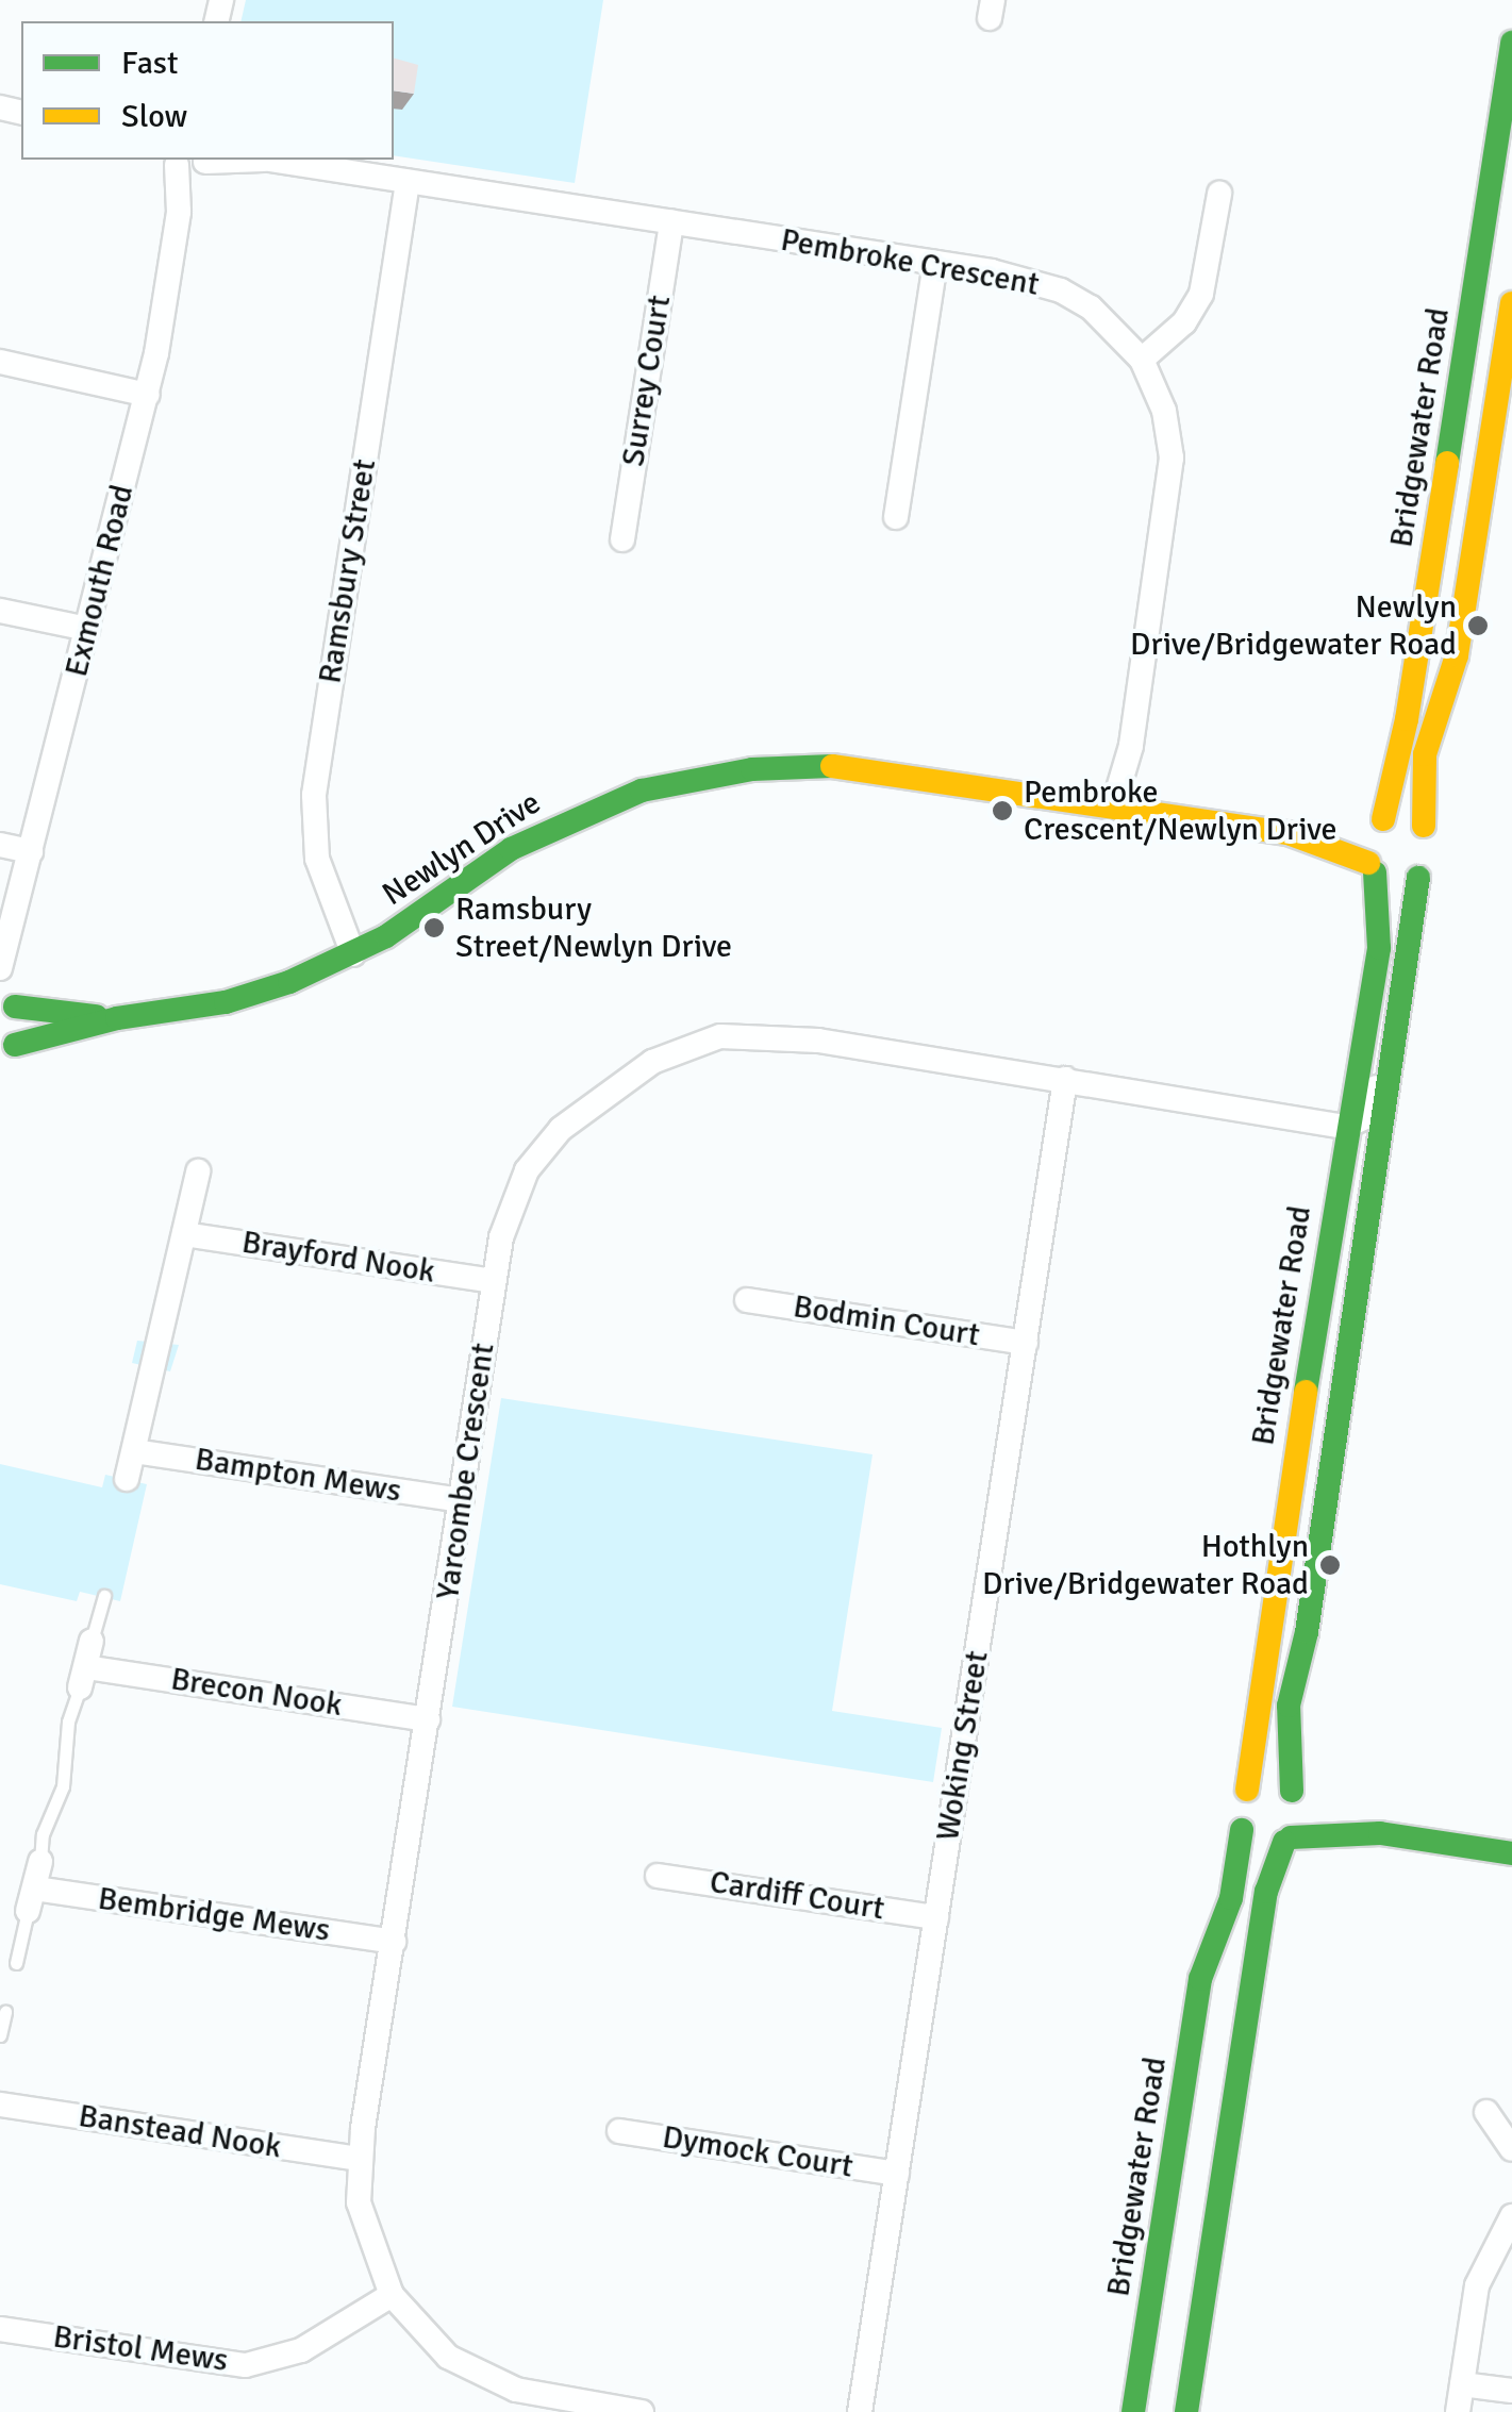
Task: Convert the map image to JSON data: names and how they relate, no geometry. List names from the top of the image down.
{
  "streets": {
    "street": [
      "Pembroke Crescent",
      "Surrey Court",
      "Bridgewater Road",
      "Ramsbury Street",
      "Exmouth Road",
      "Newlyn Drive",
      "Brayford Nook",
      "Bodmin Court",
      "Yarcombe Crescent",
      "Bampton Mews",
      "Brecon Nook",
      "Woking Street",
      "Cardiff Court",
      "Bembridge Mews",
      "Banstead Nook",
      "Dymock Court",
      "Bristol Mews"
    ]
  },
  "crossings": [
    ["Pembroke Crescent", "Surrey Court"],
    ["Pembroke Crescent", "Ramsbury Street"],
    ["Pembroke Crescent", "Exmouth Road"],
    ["Pembroke Crescent", "Newlyn Drive"],
    ["Bridgewater Road", "Newlyn Drive"],
    ["Bridgewater Road", "Yarcombe Crescent"],
    ["Ramsbury Street", "Newlyn Drive"],
    ["Exmouth Road", "Newlyn Drive"],
    ["Brayford Nook", "Yarcombe Crescent"],
    ["Bodmin Court", "Woking Street"],
    ["Yarcombe Crescent", "Bampton Mews"],
    ["Yarcombe Crescent", "Brecon Nook"],
    ["Yarcombe Crescent", "Woking Street"],
    ["Yarcombe Crescent", "Bembridge Mews"],
    ["Yarcombe Crescent", "Banstead Nook"],
    ["Yarcombe Crescent", "Bristol Mews"],
    ["Woking Street", "Cardiff Court"],
    ["Woking Street", "Dymock Court"]
  ],
  "places": [
    "Newlyn Drive/Bridgewater Road",
    "Pembroke Crescent/Newlyn Drive",
    "Ramsbury Street/Newlyn Drive",
    "Hothlyn Drive/Bridgewater Road"
  ],
  "legend": ["Fast", "Slow"]
}
